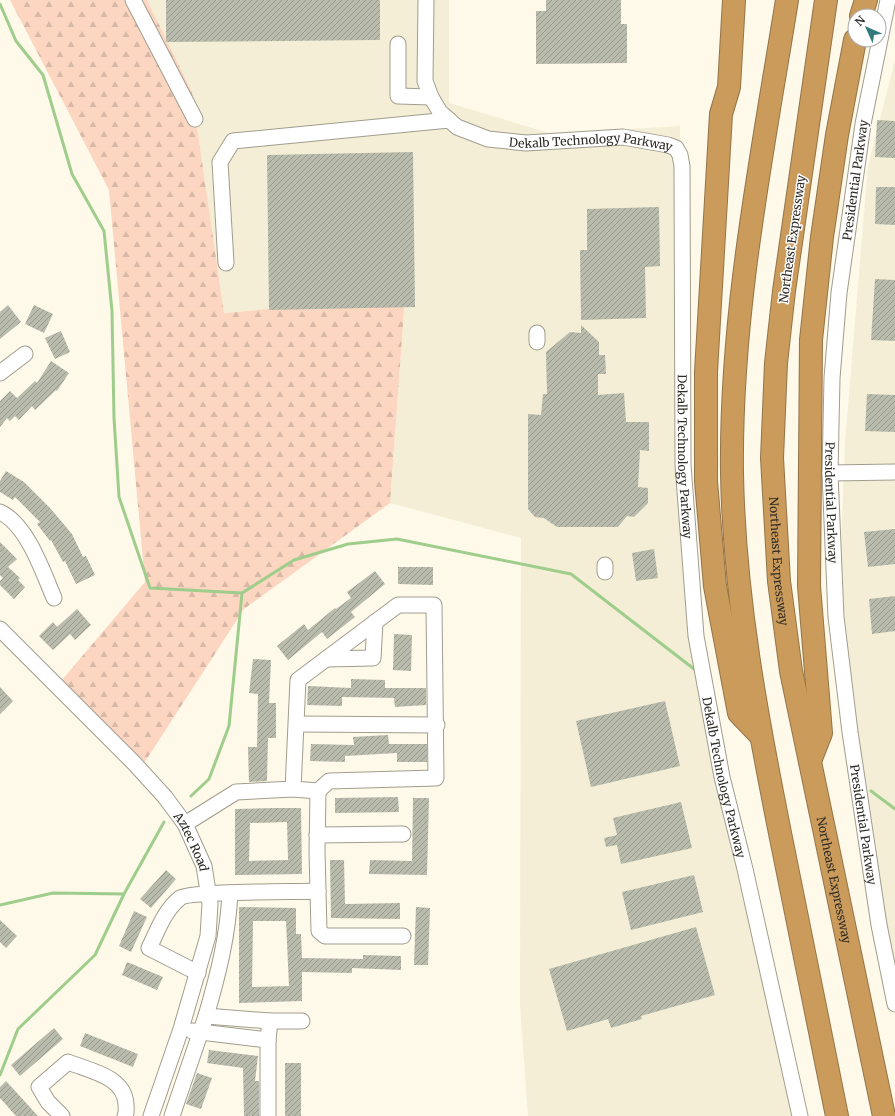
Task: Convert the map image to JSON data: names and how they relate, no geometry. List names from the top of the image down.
{
  "streets": {
    "highway": ["Northeast Expressway"],
    "street": ["Dekalb Technology Parkway", "Presidential Parkway", "Aztec Road"]
  },
  "north": "top left"
}
